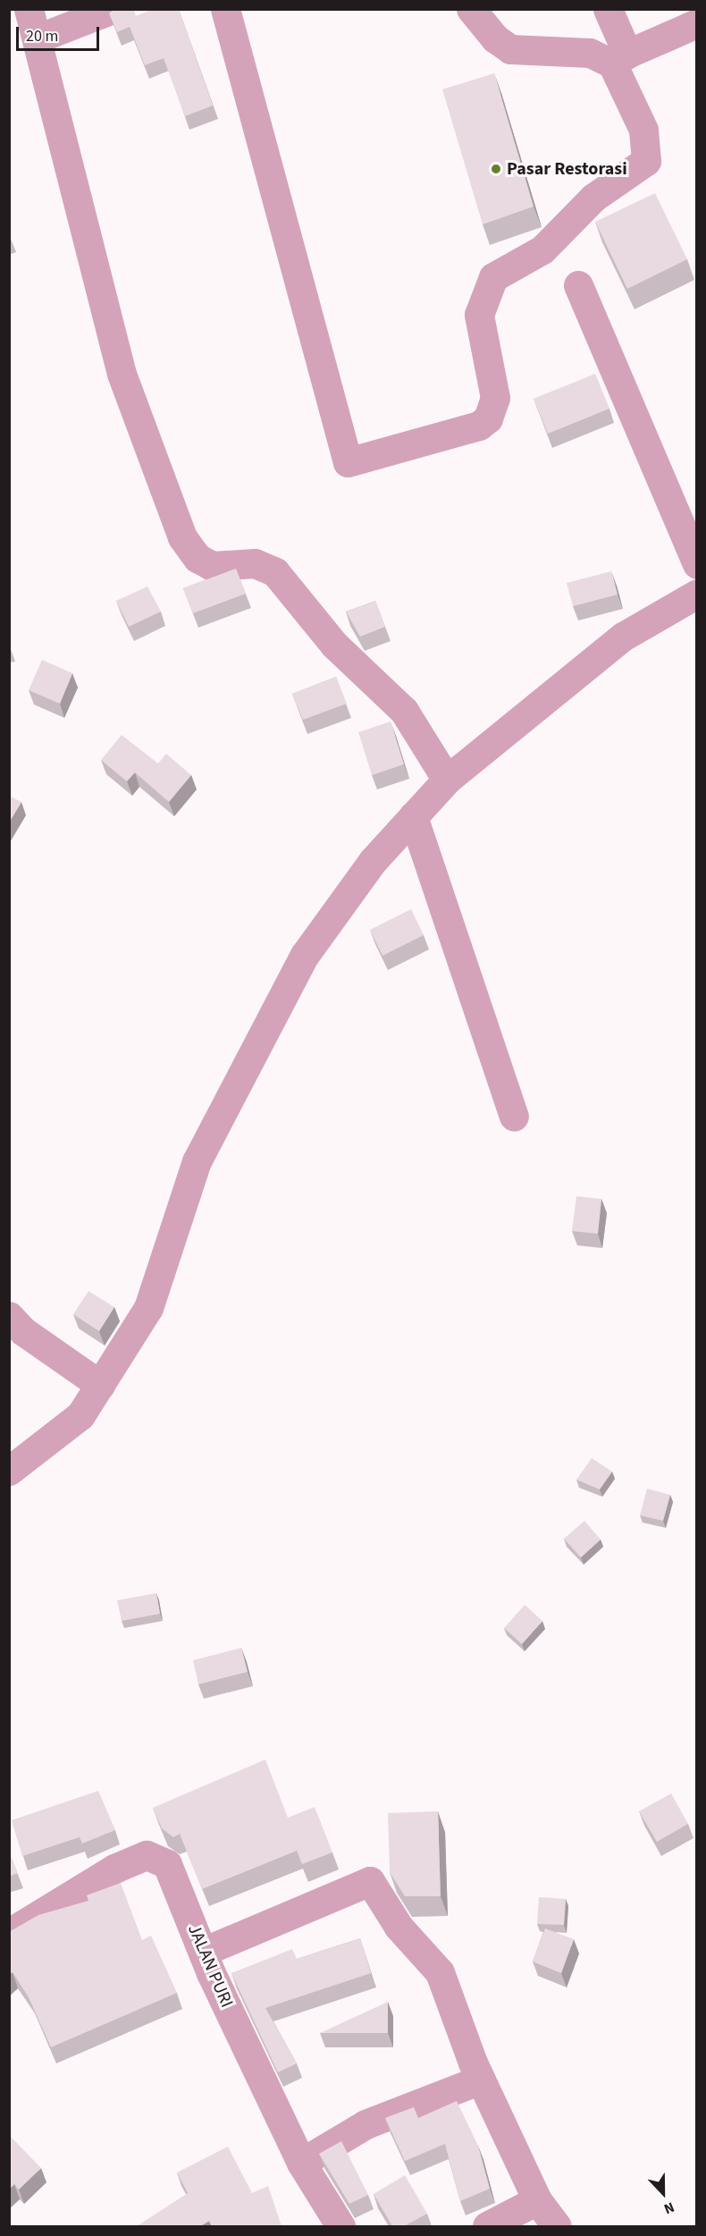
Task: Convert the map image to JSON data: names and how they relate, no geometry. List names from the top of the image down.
{
  "streets": {
    "street": ["JALAN PURI"]
  },
  "places": ["Pasar Restorasi"],
  "scale_bar": "20 m",
  "north": "bottom"
}
